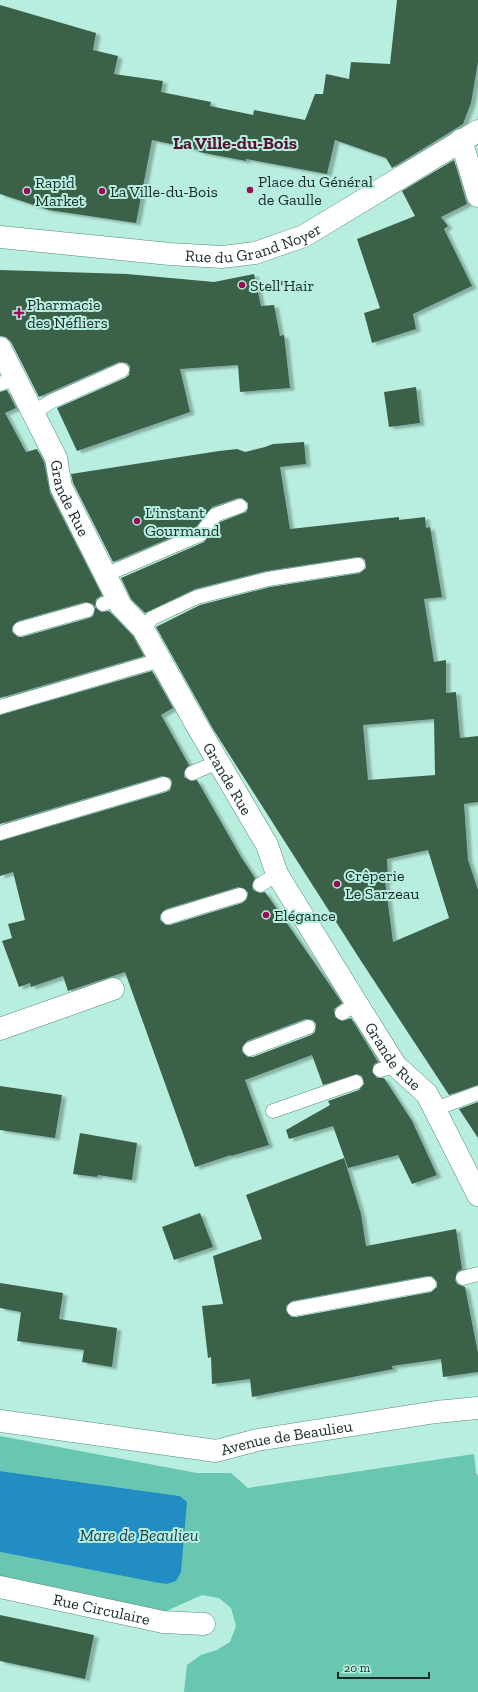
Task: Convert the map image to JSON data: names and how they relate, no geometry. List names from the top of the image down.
{
  "streets": {
    "street": [
      "Rue du Grand Noyer",
      "Grande Rue",
      "Avenue de Beaulieu",
      "Rue Circulaire"
    ]
  },
  "districts": ["La Ville-du-Bois"],
  "water": ["Mare de Beaulieu"],
  "places": {
    "other": [
      "Place du Général de Gaulle",
      "Rapid Market",
      "La Ville-du-Bois",
      "Stell'Hair",
      "L'instant Gourmand",
      "Crêperie Le Sarzeau",
      "Elégance"
    ],
    "health": ["Pharmacie des Néfliers"]
  },
  "scale_bar": "20 m"
}
